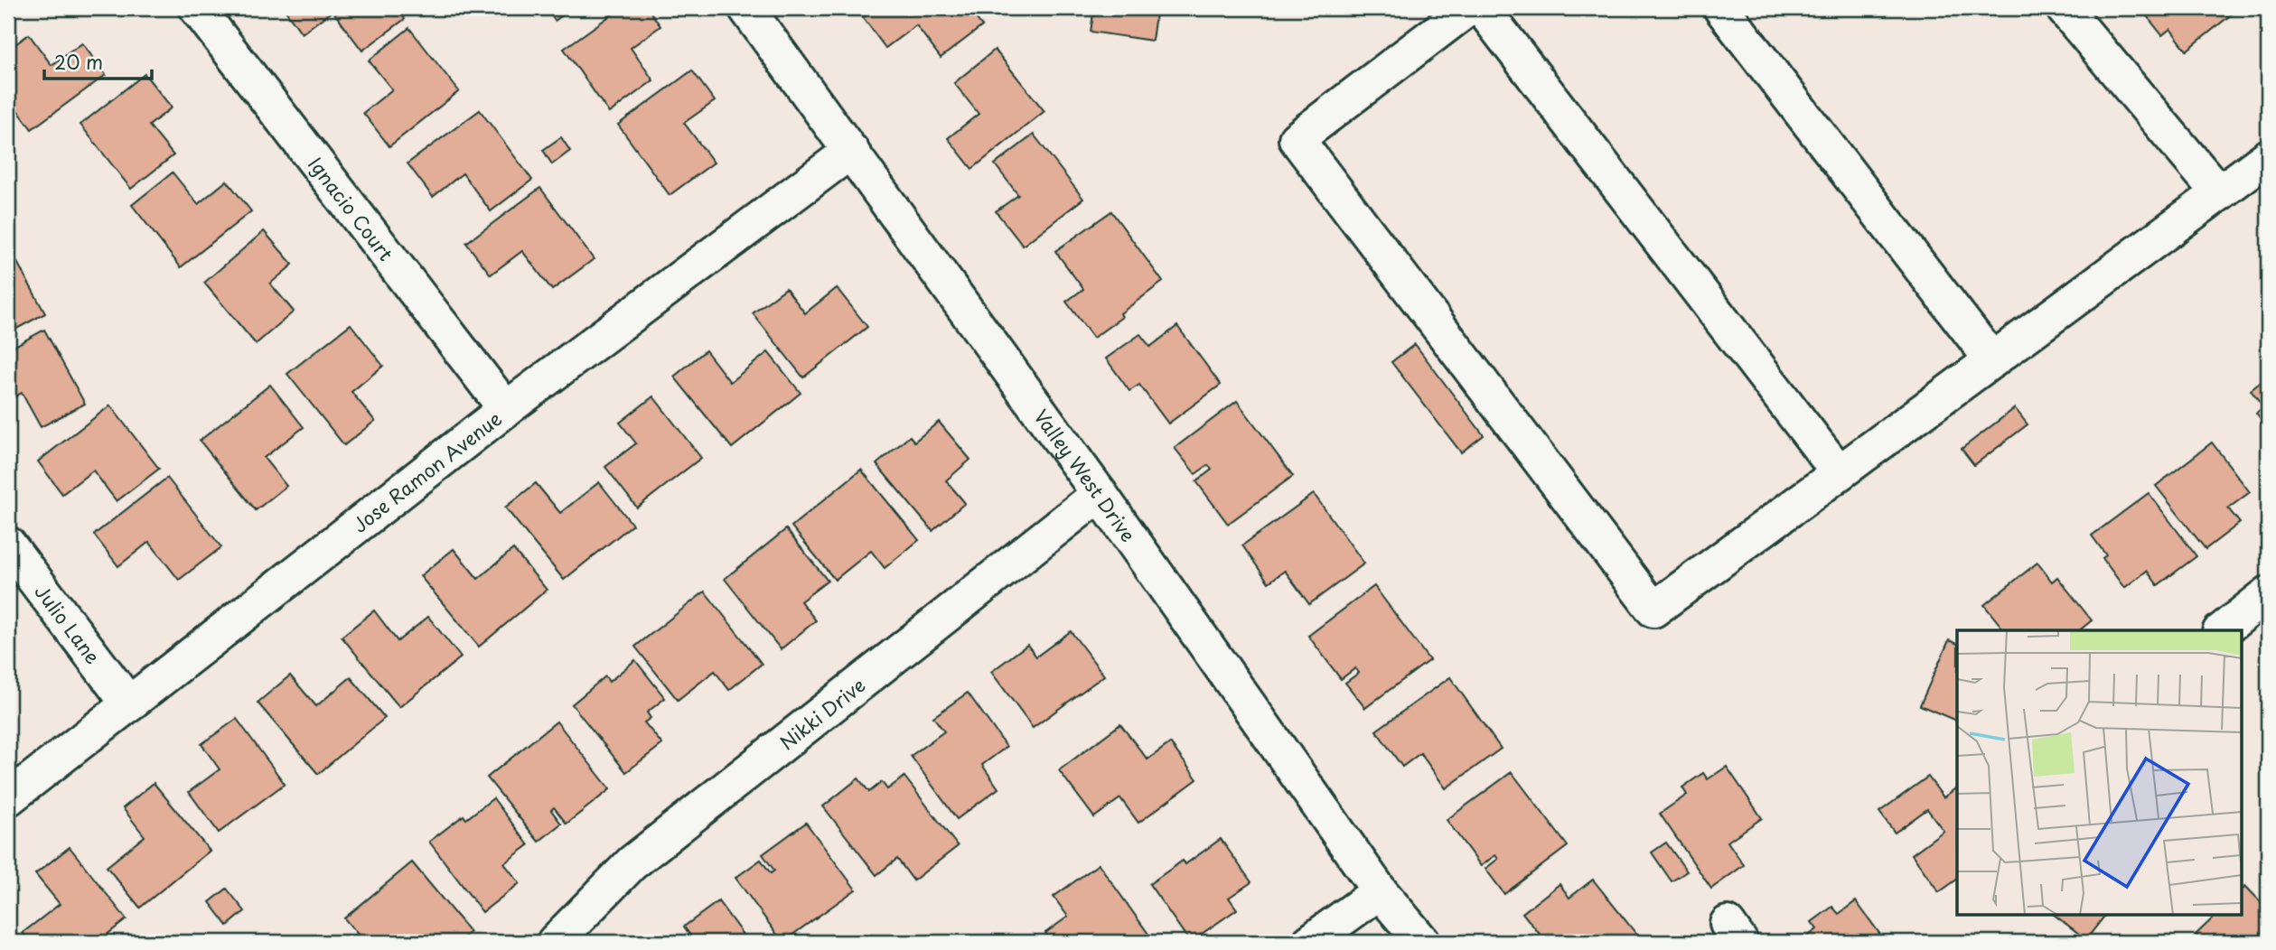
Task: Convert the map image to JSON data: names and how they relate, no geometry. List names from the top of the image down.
{
  "streets": {
    "street": [
      "Ignacio Court",
      "Jose Ramon Avenue",
      "Valley West Drive",
      "Julio Lane",
      "Nikki Drive"
    ]
  },
  "crossings": [
    ["Ignacio Court", "Jose Ramon Avenue"],
    ["Jose Ramon Avenue", "Valley West Drive"],
    ["Jose Ramon Avenue", "Julio Lane"],
    ["Valley West Drive", "Nikki Drive"]
  ],
  "scale_bar": "20 m"
}
